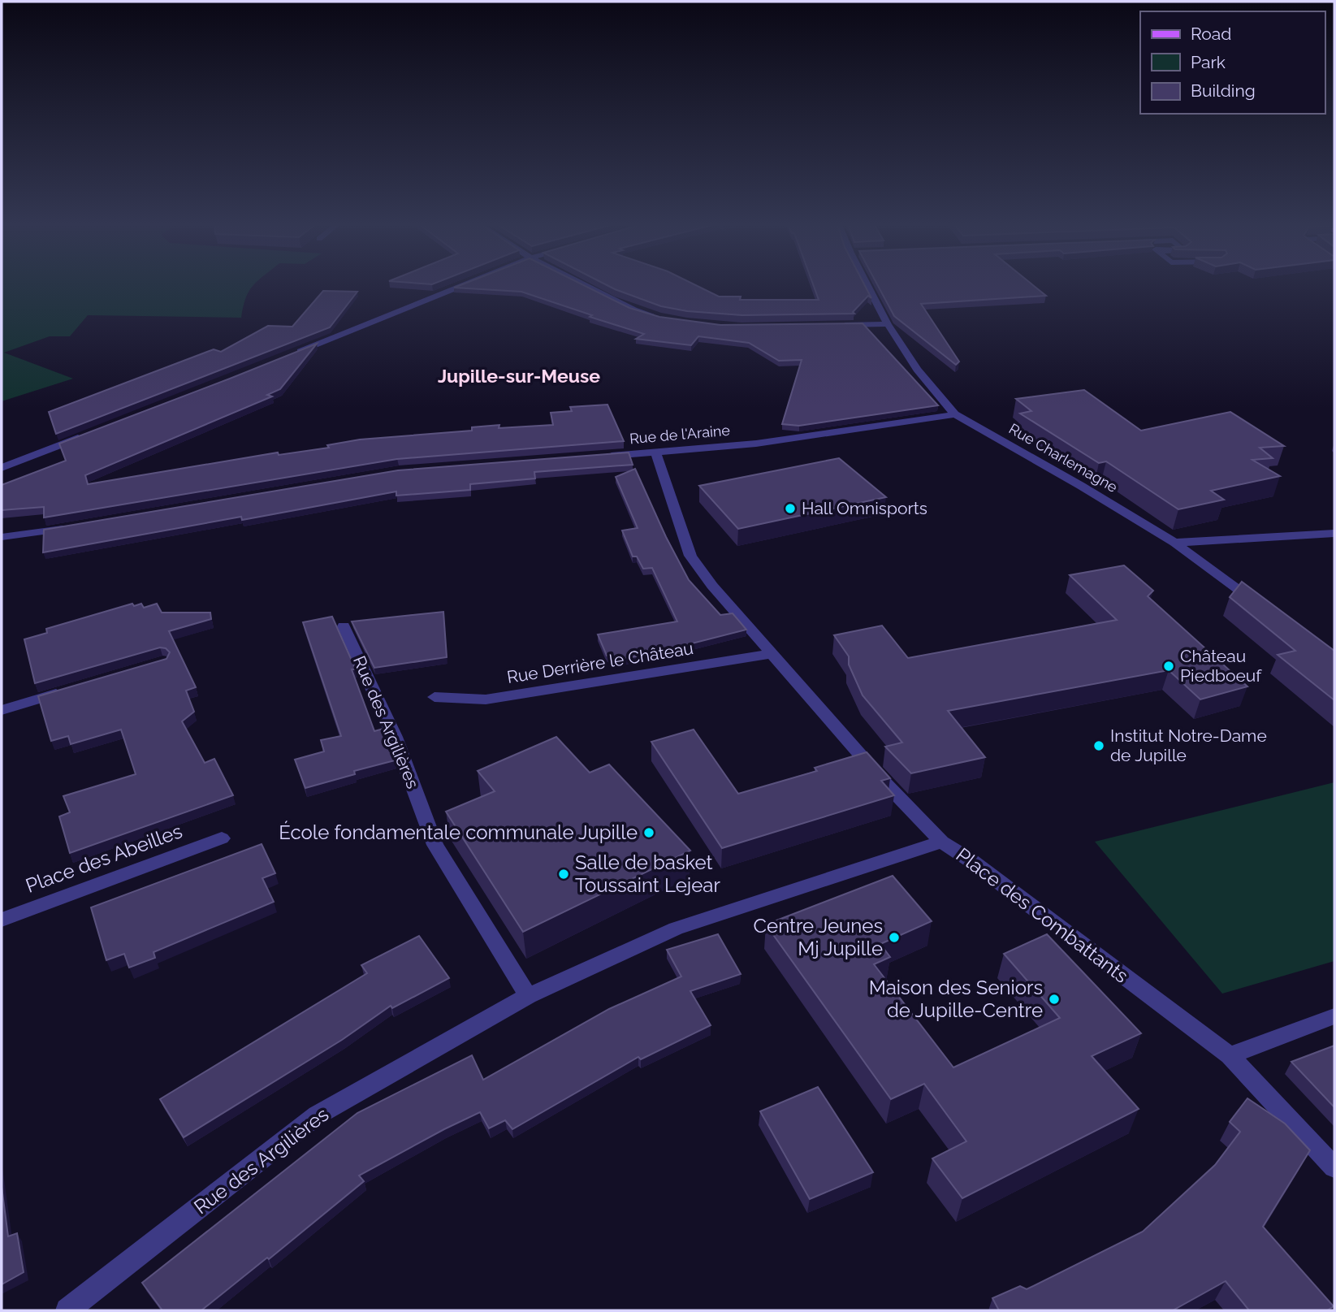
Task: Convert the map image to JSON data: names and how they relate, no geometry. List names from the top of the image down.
{
  "streets": {
    "street": [
      "Rue de l'Araine",
      "Rue Charlemagne",
      "Rue Derrière le Château",
      "Rue des Argilières",
      "Place des Abeilles",
      "Place des Combattants"
    ]
  },
  "crossings": [
    ["Rue de l'Araine", "Rue Charlemagne"],
    ["Rue des Argilières", "Place des Combattants"]
  ],
  "districts": ["Jupille-sur-Meuse"],
  "places": [
    "Hall Omnisports",
    "Château Piedboeuf",
    "Institut Notre-Dame de Jupille",
    "École fondamentale communale Jupille",
    "Salle de basket Toussaint Lejear",
    "Centre Jeunes Mj Jupille",
    "Maison des Seniors de Jupille-Centre"
  ],
  "legend": ["Road", "Park", "Building"]
}
